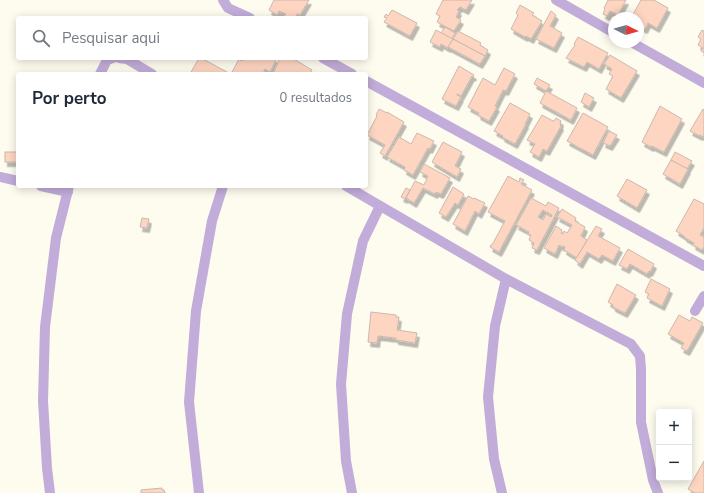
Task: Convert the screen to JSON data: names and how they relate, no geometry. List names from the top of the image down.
{
  "north": "right",
  "page": {
    "search": "Pesquisar aqui",
    "heading": ["Por perto", "0 resultados"],
    "map_buttons": ["+", "−"]
  }
}
